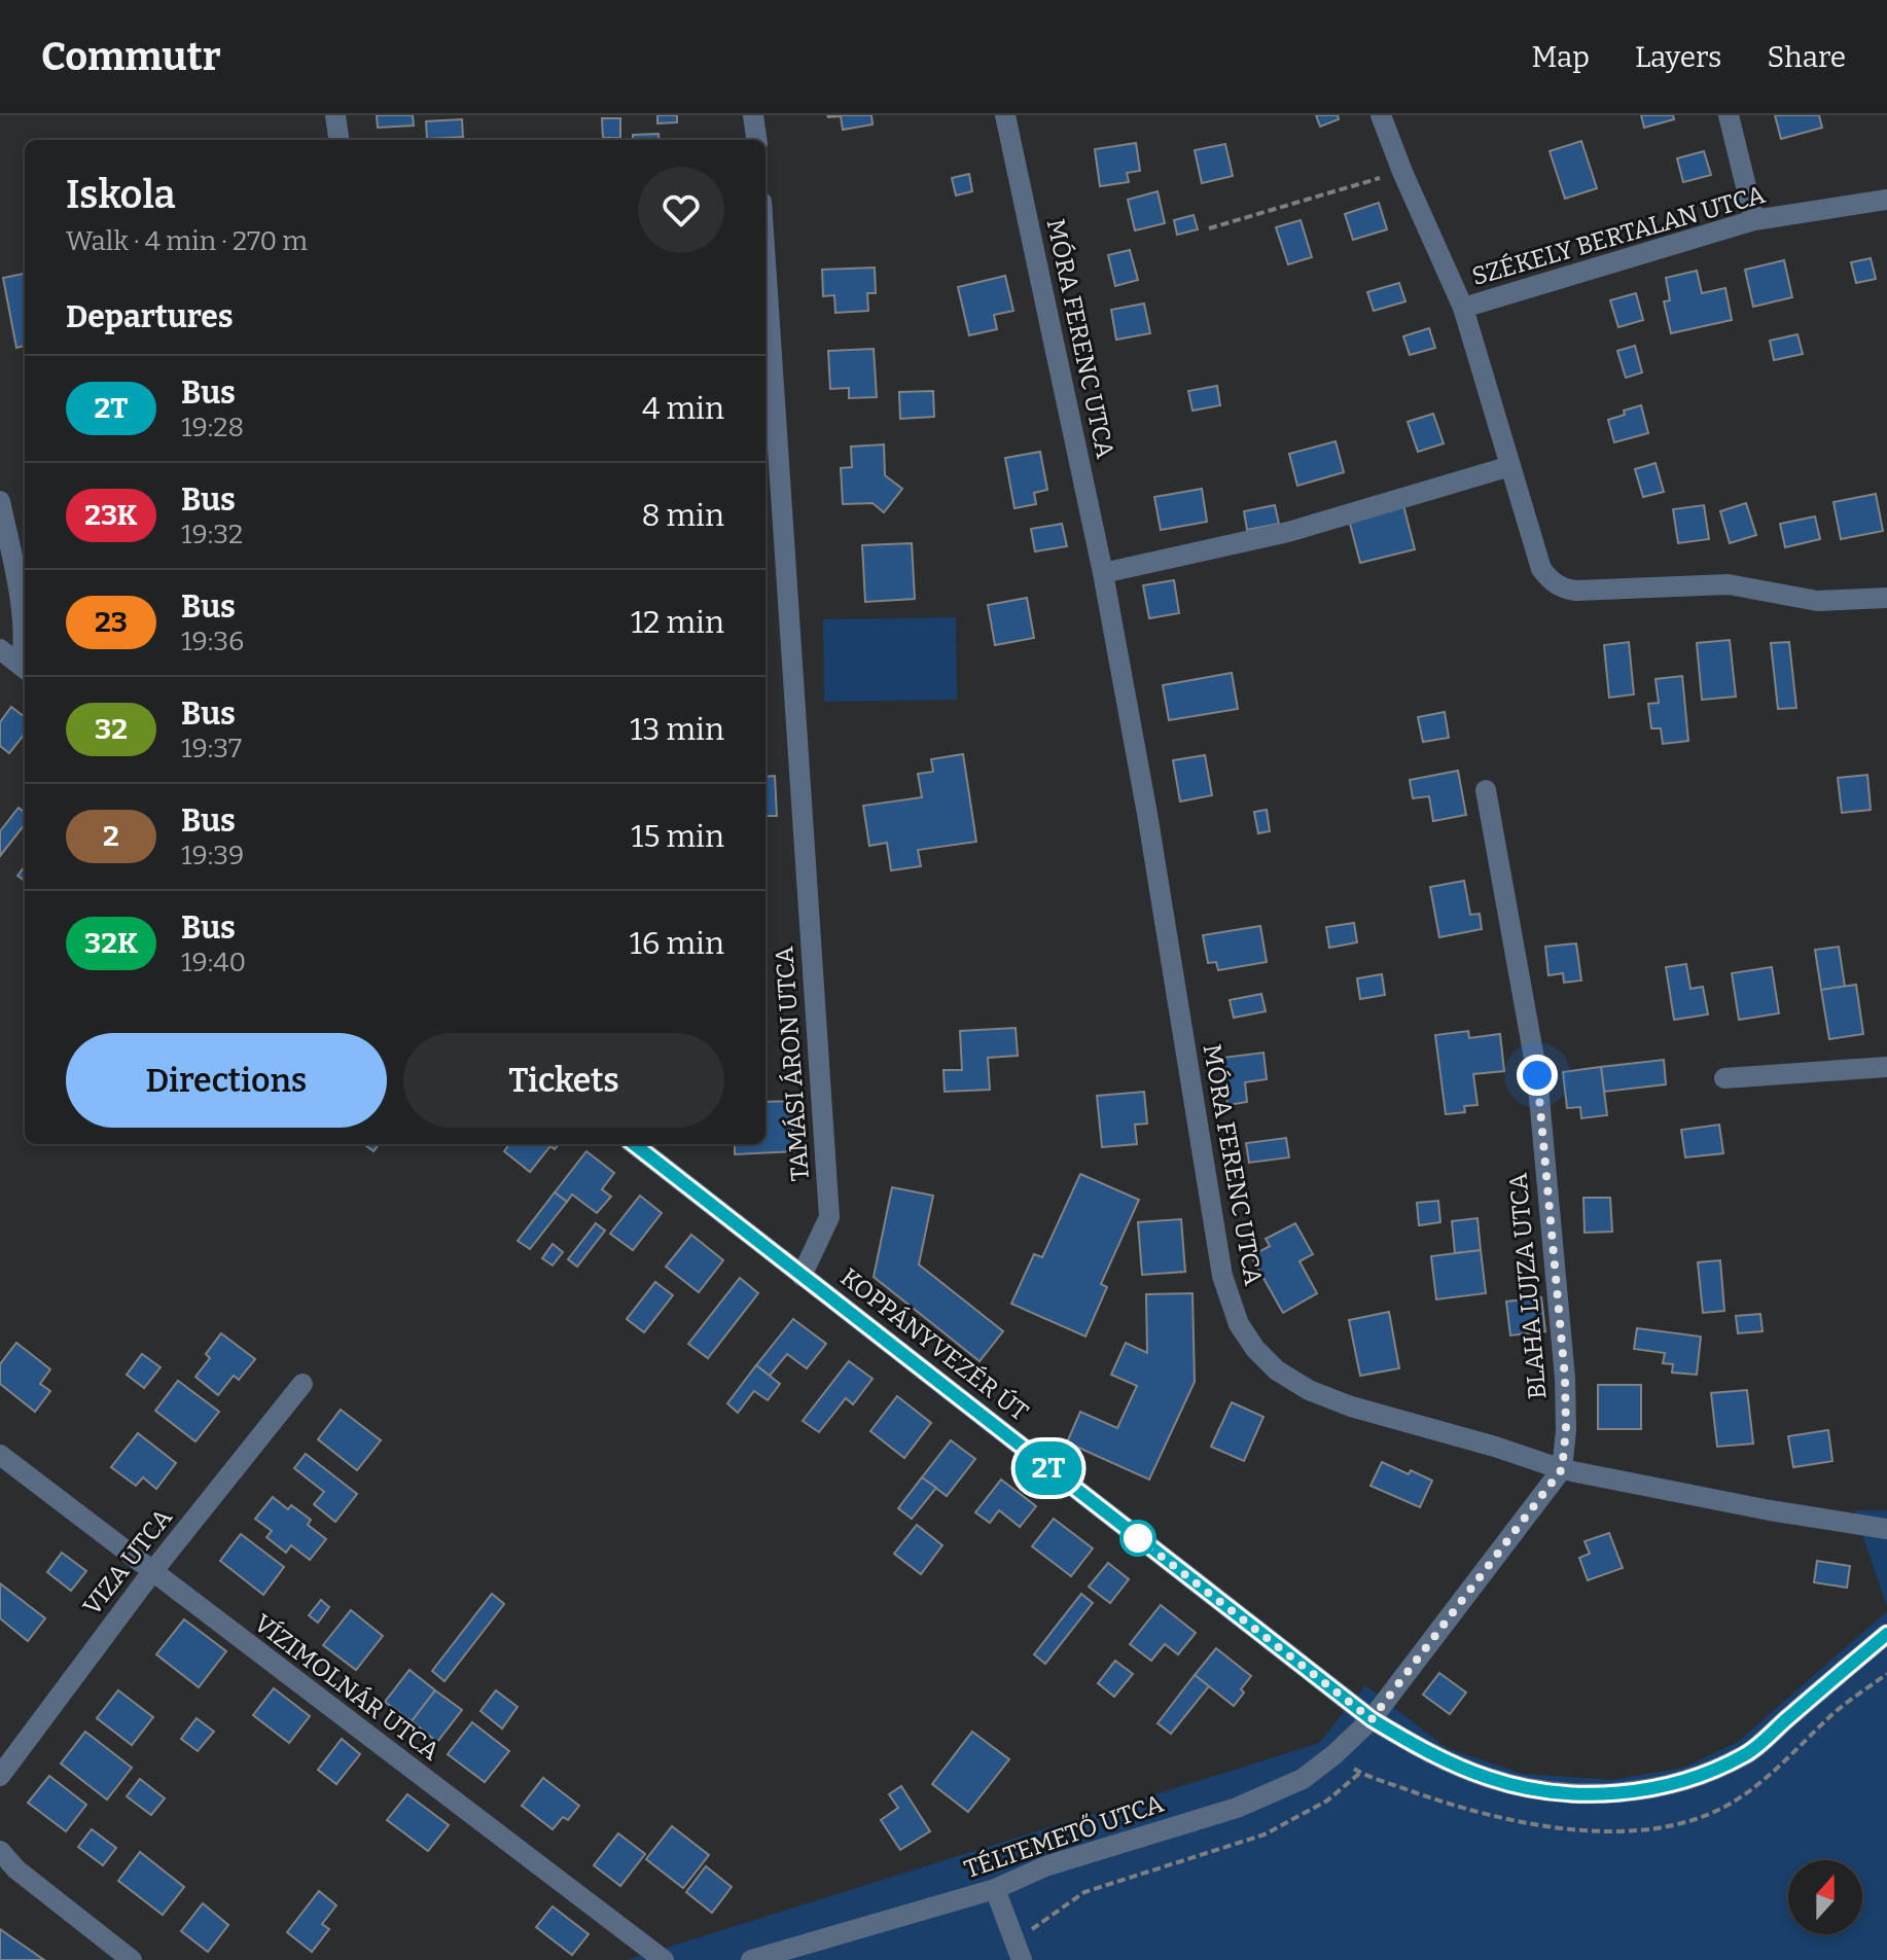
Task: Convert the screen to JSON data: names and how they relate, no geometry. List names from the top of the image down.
{
  "streets": {
    "street": [
      "SZÉKELY BERTALAN UTCA",
      "MÓRA FERENC UTCA",
      "TAMÁSI ÁRON UTCA",
      "BLAHA LUJZA UTCA",
      "KOPPÁNYVEZÉR ÚT",
      "VIZA UTCA",
      "VÍZIMOLNÁR UTCA",
      "TÉLTEMETŐ UTCA"
    ]
  },
  "crossings": [
    ["MÓRA FERENC UTCA", "BLAHA LUJZA UTCA"],
    ["TAMÁSI ÁRON UTCA", "KOPPÁNYVEZÉR ÚT"],
    ["KOPPÁNYVEZÉR ÚT", "TÉLTEMETŐ UTCA"],
    ["VIZA UTCA", "VÍZIMOLNÁR UTCA"]
  ],
  "lines": ["bus line 2T"],
  "north": "top",
  "page": {
    "header": "Commutr",
    "nav": ["Map", "Layers", "Share"],
    "on_map": "2T",
    "heading": [
      ["Iskola", "Walk · 4 min · 270 m"],
      "Departures"
    ],
    "list": [
      {
        "mark": "2T",
        "name": "Bus",
        "note": "19:28",
        "value": "4 min"
      },
      {
        "mark": "23K",
        "name": "Bus",
        "note": "19:32",
        "value": "8 min"
      },
      {
        "mark": "23",
        "name": "Bus",
        "note": "19:36",
        "value": "12 min"
      },
      {
        "mark": "32",
        "name": "Bus",
        "note": "19:37",
        "value": "13 min"
      },
      {
        "mark": "2",
        "name": "Bus",
        "note": "19:39",
        "value": "15 min"
      },
      {
        "mark": "32K",
        "name": "Bus",
        "note": "19:40",
        "value": "16 min"
      }
    ],
    "buttons": ["Directions", "Tickets"]
  }
}
